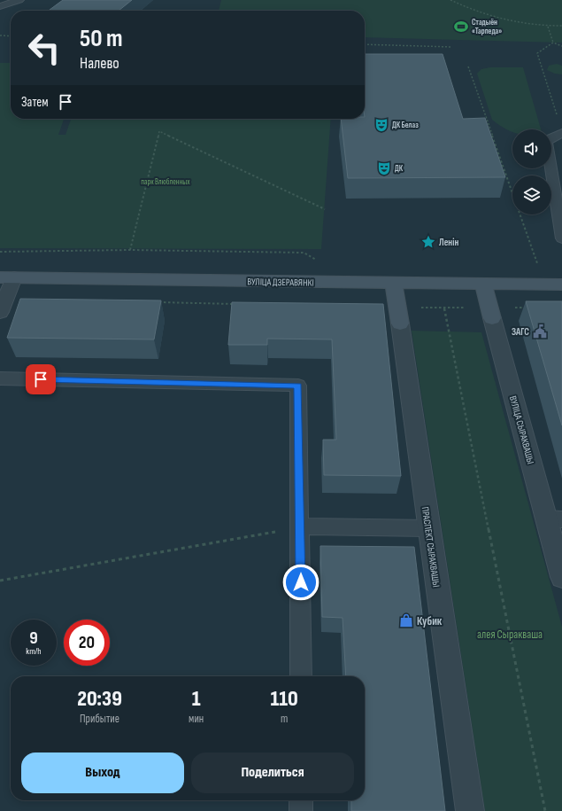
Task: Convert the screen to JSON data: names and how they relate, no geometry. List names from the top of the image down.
{
  "streets": {
    "street": ["ВУЛІЦА ДЗЕРАВЯНКІ", "ВУЛІЦА СЫРАКВАШЫ", "ПРАСПЕКТ СЫРАКВАШЫ"]
  },
  "crossings": [
    ["ВУЛІЦА ДЗЕРАВЯНКІ", "ВУЛІЦА СЫРАКВАШЫ"],
    ["ВУЛІЦА ДЗЕРАВЯНКІ", "ПРАСПЕКТ СЫРАКВАШЫ"]
  ],
  "parks": ["парк Влюбленных", "алея Сыракваша"],
  "places": {
    "sports": ["Стадыён «Тарпеда»"],
    "theatre": ["ДК Белаз", "ДК"],
    "place": ["Ленін"],
    "public building": ["ЗАГС"],
    "shop": ["Кубик"]
  },
  "page": {
    "turn": ["50 m", "Налево"],
    "then": "Затем",
    "speed": "9 km/h",
    "limit": "20",
    "eta": [
      "20:39",
      "Прибытие",
      "1",
      "мин",
      "110",
      "m"
    ],
    "buttons": ["Выход", "Поделиться"]
  }
}
